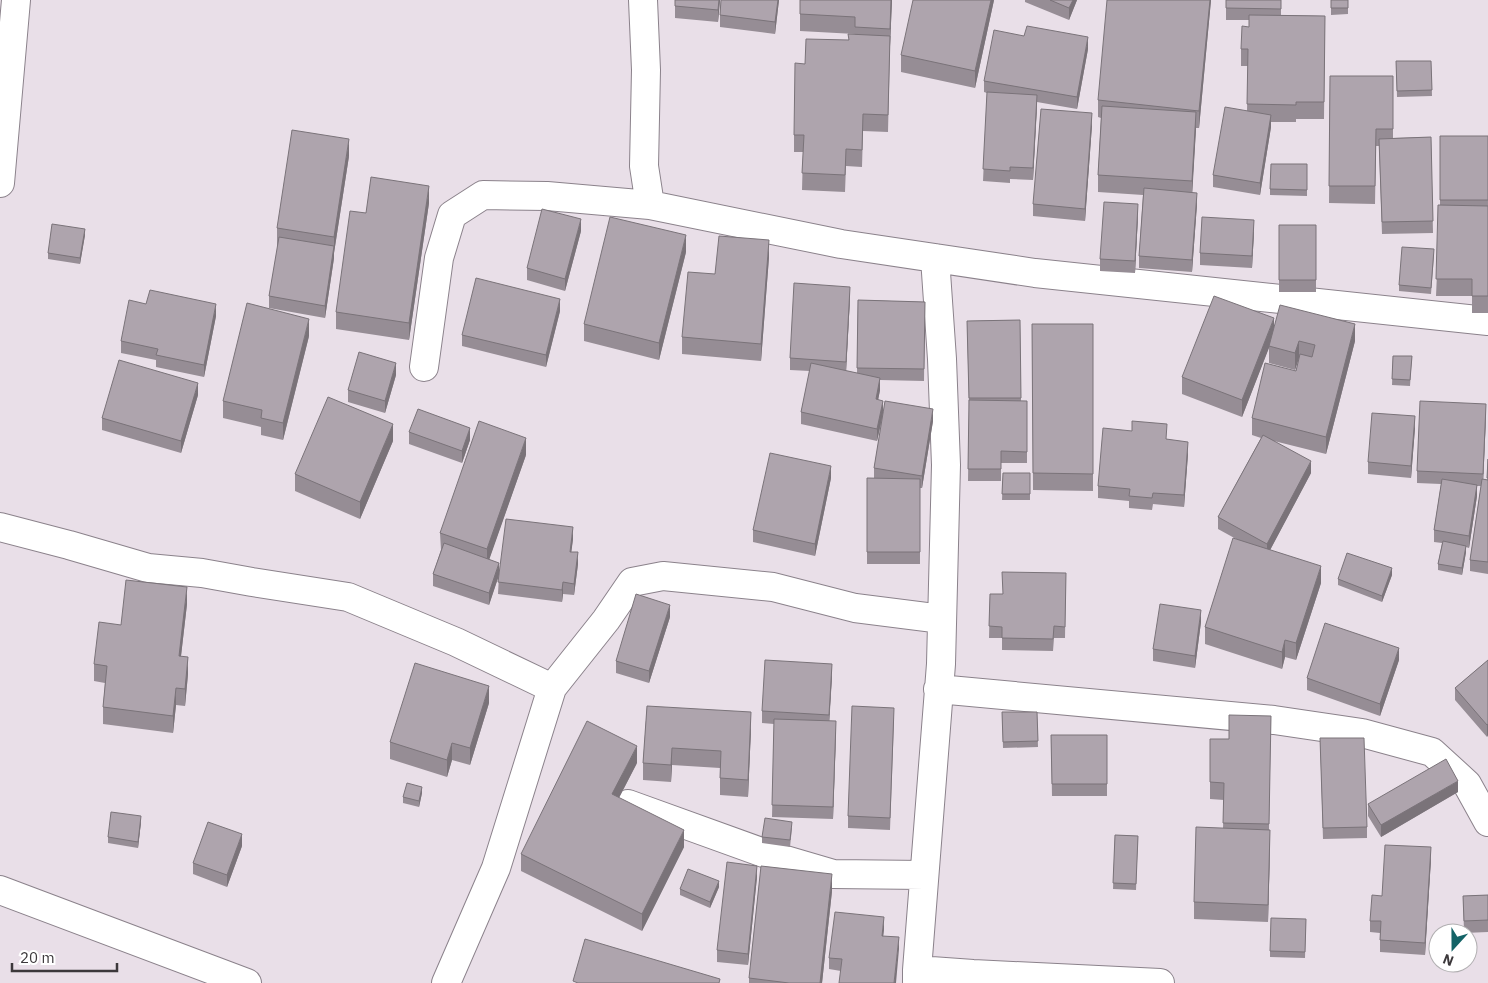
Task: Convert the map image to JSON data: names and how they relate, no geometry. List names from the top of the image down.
{
  "scale_bar": "20 m",
  "north": "bottom"
}
